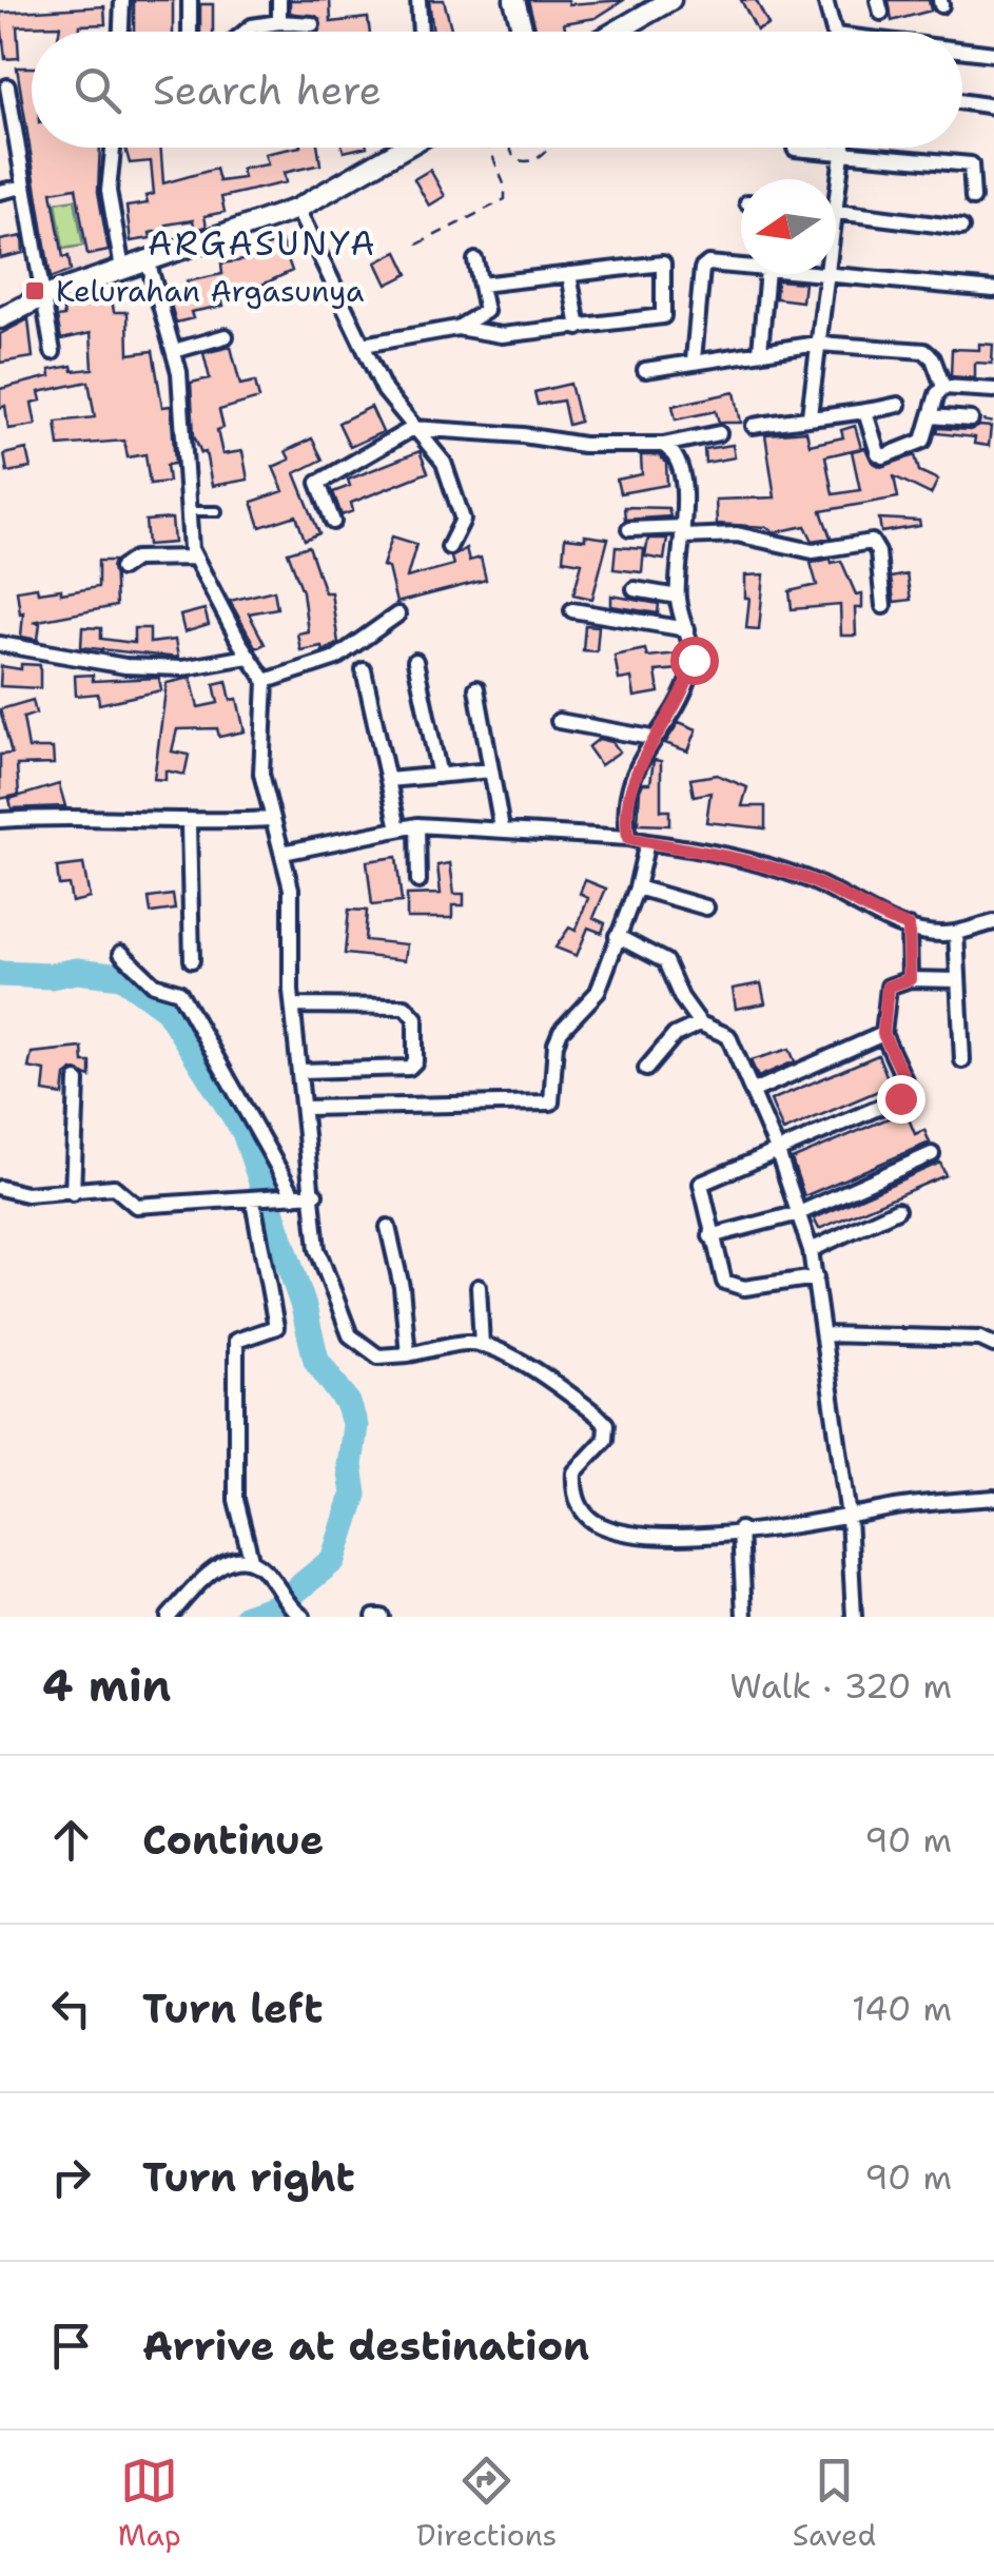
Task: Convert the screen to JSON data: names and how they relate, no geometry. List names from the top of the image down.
{
  "districts": ["ARGASUNYA"],
  "places": {
    "transit": ["Kelurahan Argasunya"]
  },
  "north": "left",
  "page": {
    "search": "Search here",
    "heading": ["4 min", "Walk · 320 m"],
    "list": [
      ["Continue", "90 m"],
      ["Turn left", "140 m"],
      ["Turn right", "90 m"],
      "Arrive at destination"
    ],
    "nav": ["Map", "Directions", "Saved"]
  }
}
